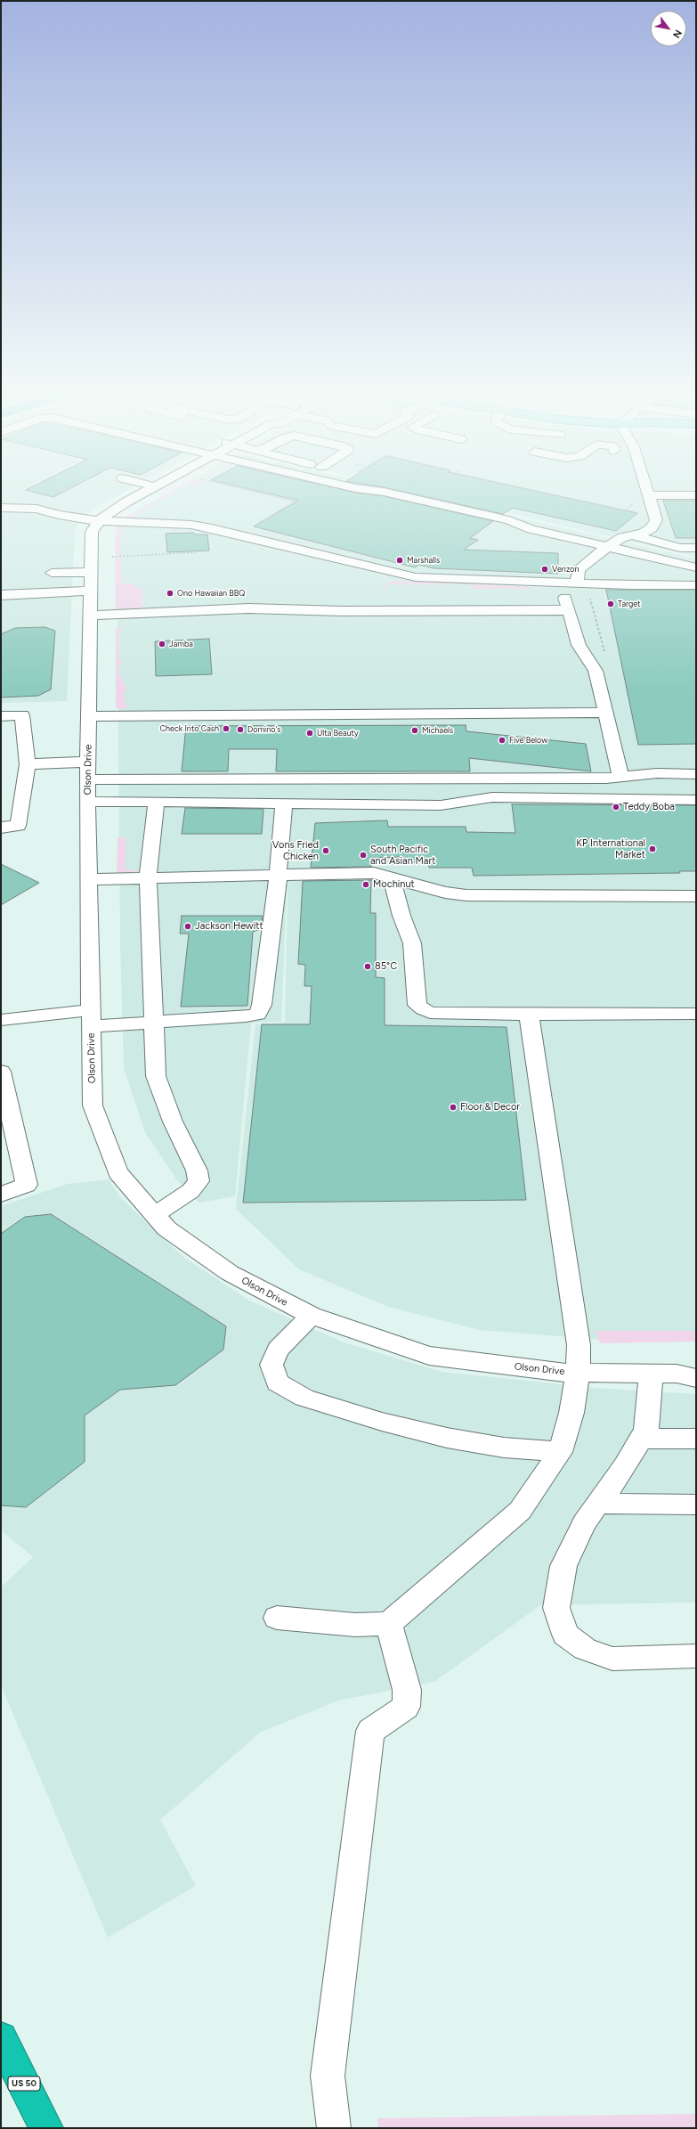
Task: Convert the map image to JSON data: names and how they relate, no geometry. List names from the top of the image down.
{
  "streets": {
    "highway": ["US 50"],
    "street": ["Olson Drive"]
  },
  "places": [
    "Marshalls",
    "Verizon",
    "Ono Hawaiian BBQ",
    "Target",
    "Jamba",
    "Check Into Cash",
    "Domino's",
    "Michaels",
    "Ulta Beauty",
    "Five Below",
    "Teddy Boba",
    "KP International Market",
    "Vons Fried Chicken",
    "South Pacific and Asian Mart",
    "Mochinut",
    "Jackson Hewitt",
    "85°C",
    "Floor & Decor"
  ],
  "north": "bottom right"
}
